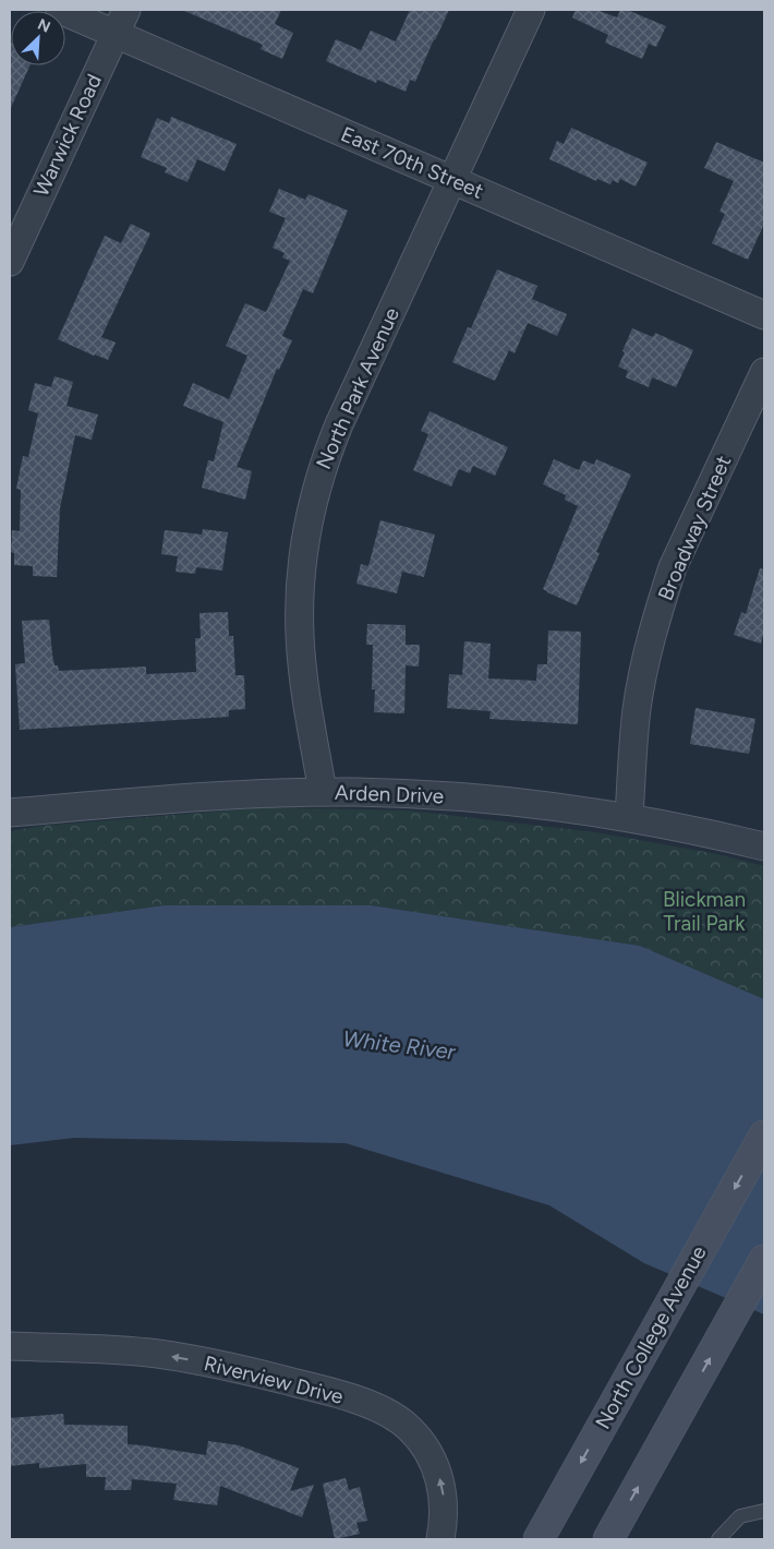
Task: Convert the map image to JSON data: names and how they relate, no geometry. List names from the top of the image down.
{
  "streets": {
    "main road": ["North College Avenue"],
    "street": [
      "Warwick Road",
      "East 70th Street",
      "North Park Avenue",
      "Broadway Street",
      "Arden Drive",
      "Riverview Drive"
    ]
  },
  "crossings": [
    ["Warwick Road", "East 70th Street"],
    ["East 70th Street", "North Park Avenue"],
    ["North Park Avenue", "Arden Drive"],
    ["Broadway Street", "Arden Drive"]
  ],
  "one_way": ["Riverview Drive"],
  "water": ["White River"],
  "parks": ["Blickman Trail Park"],
  "north": "top right"
}
